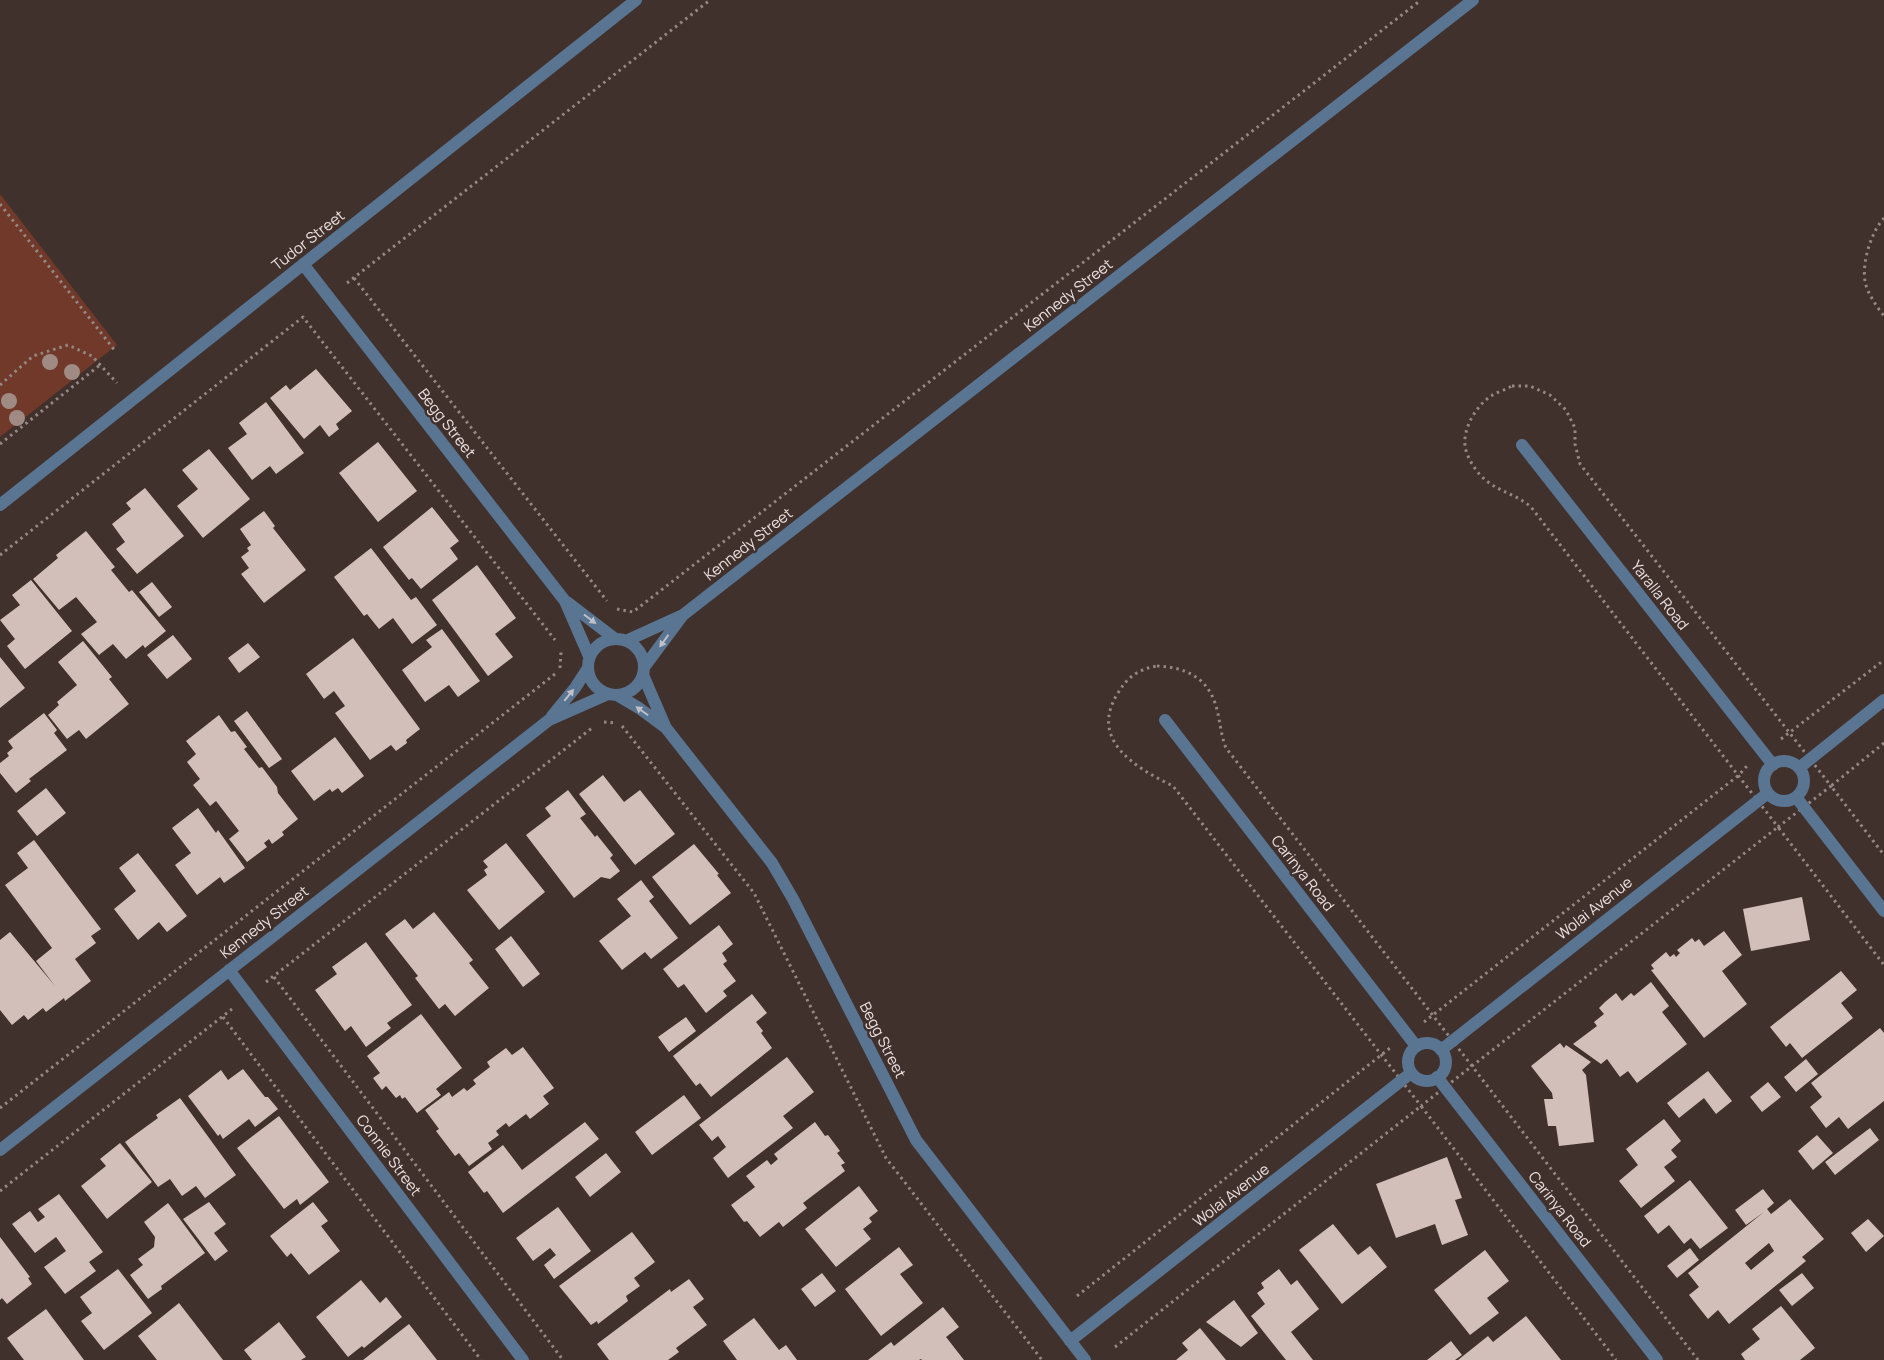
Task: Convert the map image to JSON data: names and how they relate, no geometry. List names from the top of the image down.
{
  "streets": {
    "street": [
      "Tudor Street",
      "Kennedy Street",
      "Begg Street",
      "Yaralla Road",
      "Carinya Road",
      "Wolai Avenue",
      "Connie Street"
    ]
  },
  "crossings": [
    ["Tudor Street", "Begg Street"],
    ["Kennedy Street", "Begg Street"],
    ["Kennedy Street", "Connie Street"],
    ["Begg Street", "Wolai Avenue"],
    ["Yaralla Road", "Wolai Avenue"],
    ["Carinya Road", "Wolai Avenue"]
  ]
}
